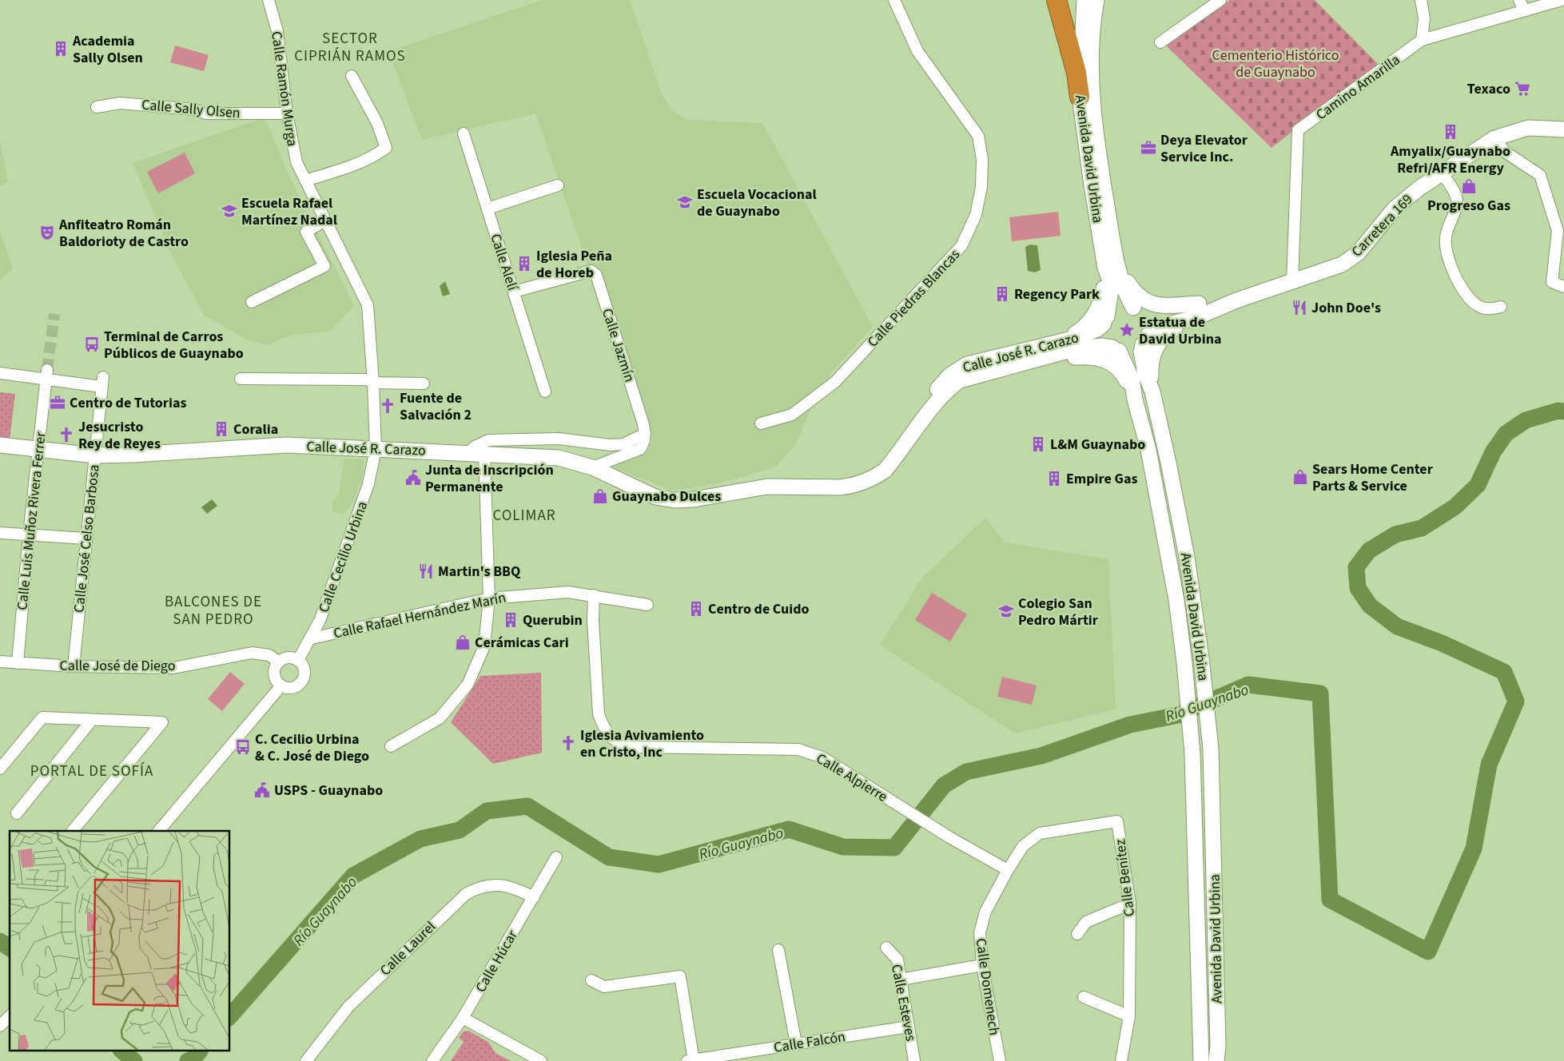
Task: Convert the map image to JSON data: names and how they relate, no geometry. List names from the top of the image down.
{
  "streets": {
    "street": [
      "Camino Amarilla",
      "Calle Ramón Murga",
      "Calle Sally Olsen",
      "Avenida David Urbina",
      "Carretera 169",
      "Calle Alelí",
      "Calle Piedras Blancas",
      "Calle Jazmín",
      "Calle José R. Carazo",
      "Calle Luis Muñoz Rivera Ferrer",
      "Calle José Celso Barbosa",
      "Calle Cecilio Urbina",
      "Calle Rafael Hernández Marín",
      "Calle José de Diego",
      "Calle Alpierre",
      "Calle Benítez",
      "Calle Laurel",
      "Calle Húcar",
      "Calle Domenech",
      "Calle Esteves",
      "Calle Falcón"
    ]
  },
  "crossings": [
    ["Camino Amarilla", "Carretera 169"],
    ["Calle Ramón Murga", "Calle Sally Olsen"],
    ["Calle Ramón Murga", "Calle José R. Carazo"],
    ["Calle Ramón Murga", "Calle Cecilio Urbina"],
    ["Avenida David Urbina", "Carretera 169"],
    ["Avenida David Urbina", "Calle José R. Carazo"],
    ["Carretera 169", "Calle José R. Carazo"],
    ["Calle Alelí", "Calle Jazmín"],
    ["Calle José R. Carazo", "Calle Luis Muñoz Rivera Ferrer"],
    ["Calle José R. Carazo", "Calle José Celso Barbosa"],
    ["Calle José R. Carazo", "Calle Cecilio Urbina"],
    ["Calle Luis Muñoz Rivera Ferrer", "Calle José Celso Barbosa"],
    ["Calle Luis Muñoz Rivera Ferrer", "Calle José de Diego"],
    ["Calle José Celso Barbosa", "Calle José de Diego"],
    ["Calle Cecilio Urbina", "Calle Rafael Hernández Marín"],
    ["Calle Cecilio Urbina", "Calle José de Diego"],
    ["Calle Rafael Hernández Marín", "Calle Alpierre"],
    ["Calle Alpierre", "Calle Benítez"],
    ["Calle Alpierre", "Calle Domenech"],
    ["Calle Benítez", "Calle Domenech"],
    ["Calle Laurel", "Calle Húcar"],
    ["Calle Esteves", "Calle Falcón"]
  ],
  "districts": [
    "SECTOR CIPRIÁN RAMOS",
    "COLIMAR",
    "BALCONES DE SAN PEDRO",
    "PORTAL DE SOFÍA"
  ],
  "water": ["Río Guaynabo"],
  "parks": ["Cementerio Histórico de Guaynabo"],
  "places": {
    "building": [
      "Academia Sally Olsen",
      "Amyalix/Guaynabo Refri/AFR Energy",
      "Iglesia Peña de Horeb",
      "Regency Park",
      "Coralia",
      "L&M Guaynabo",
      "Empire Gas",
      "Centro de Cuido",
      "Querubin"
    ],
    "supermarket": ["Texaco"],
    "office": ["Deya Elevator Service Inc.", "Centro de Tutorias"],
    "shop": [
      "Progreso Gas",
      "Sears Home Center Parts & Service",
      "Guaynabo Dulces",
      "Cerámicas Cari"
    ],
    "school or university": ["Escuela Vocacional de Guaynabo", "Escuela Rafael Martínez Nadal", "Colegio San Pedro Mártir"],
    "theatre": ["Anfiteatro Román Baldorioty de Castro"],
    "restaurant": ["John Doe's", "Martin's BBQ"],
    "place": ["Estatua de David Urbina"],
    "bus stop": ["Terminal de Carros Públicos de Guaynabo", "C. Cecilio Urbina & C. José de Diego"],
    "church": ["Fuente de Salvación 2", "Jesucristo Rey de Reyes", "Iglesia Avivamiento en Cristo, Inc"],
    "public building": ["Junta de Inscripción Permanente", "USPS - Guaynabo"]
  }
}
